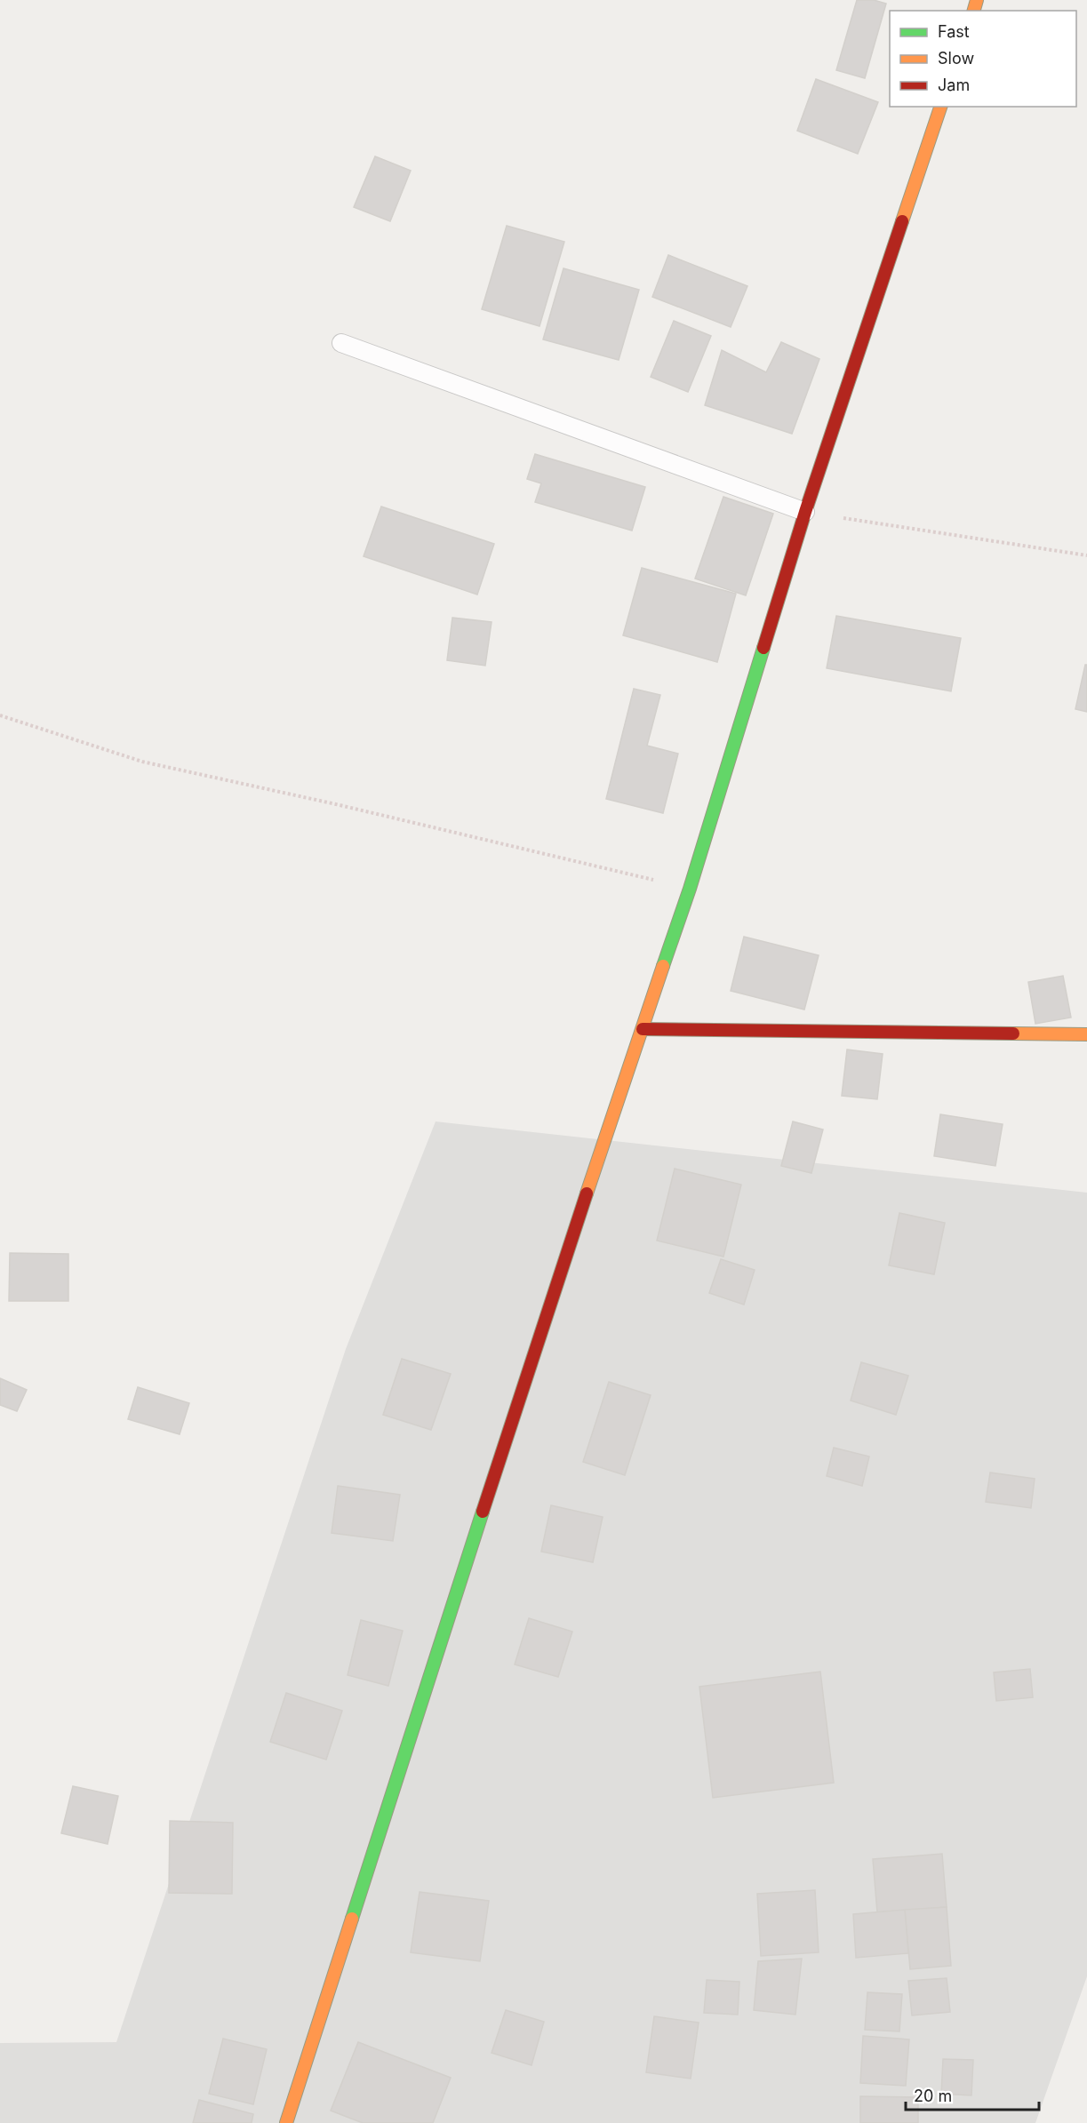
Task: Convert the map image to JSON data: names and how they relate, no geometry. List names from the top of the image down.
{
  "legend": ["Fast", "Slow", "Jam"],
  "scale_bar": "20 m"
}
